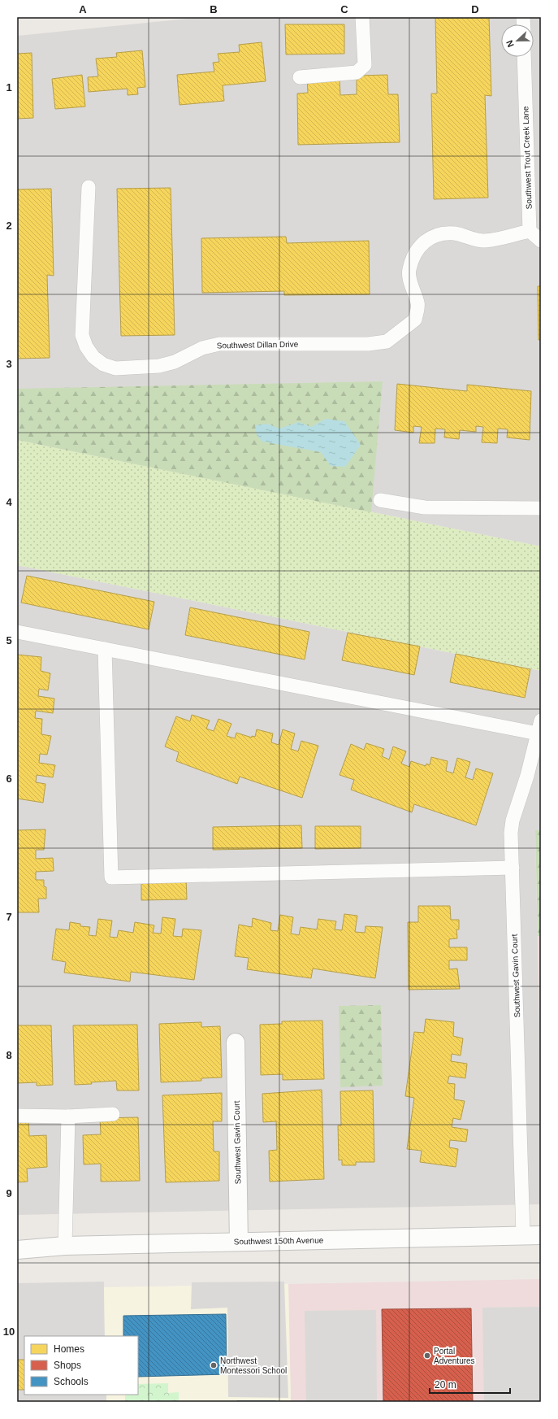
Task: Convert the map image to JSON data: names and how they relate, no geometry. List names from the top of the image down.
{
  "streets": {
    "street": ["Southwest Gavin Court", "Southwest 150th Avenue"],
    "lane": ["Southwest Trout Creek Lane", "Southwest Dillan Drive"]
  },
  "crossings": [
    ["Southwest Trout Creek Lane", "Southwest Dillan Drive"],
    ["Southwest Gavin Court", "Southwest 150th Avenue"]
  ],
  "places": ["Portal Adventures", "Northwest Montessori School"],
  "legend": ["Homes", "Shops", "Schools"],
  "scale_bar": "20 m",
  "north": "left",
  "grid": {
    "columns": [
      "A",
      "B",
      "C",
      "D"
    ],
    "rows": [
      "1",
      "2",
      "3",
      "4",
      "5",
      "6",
      "7",
      "8",
      "9",
      "10"
    ]
  }
}
